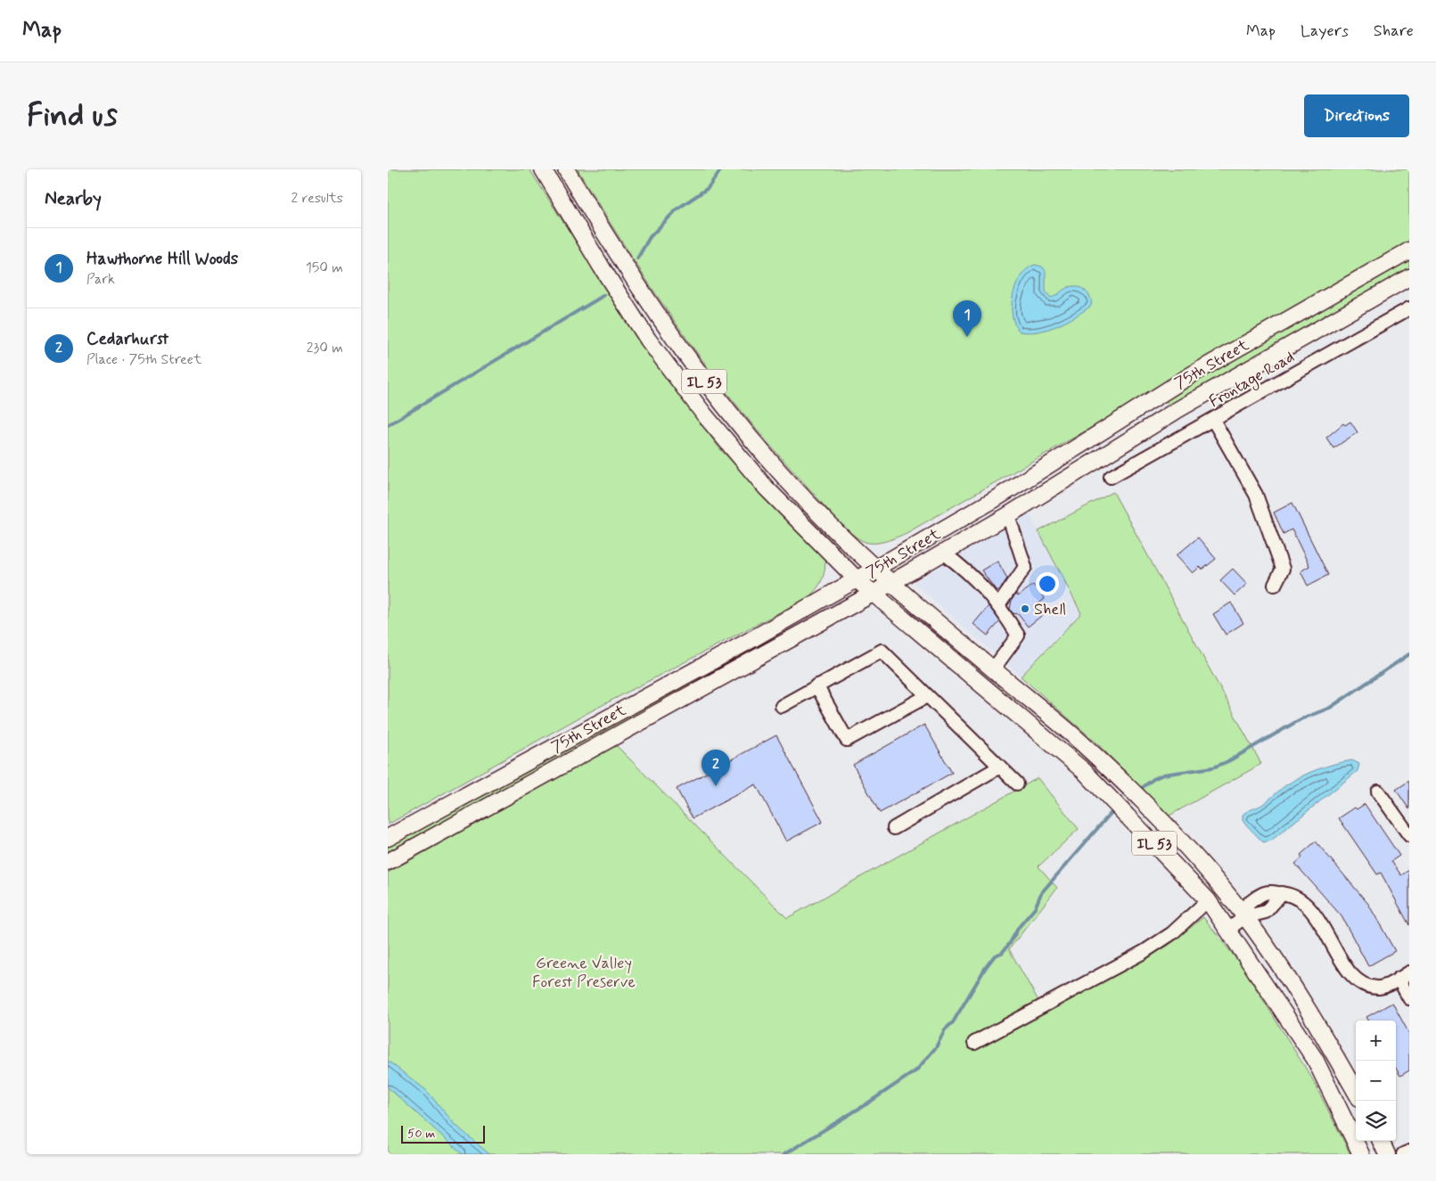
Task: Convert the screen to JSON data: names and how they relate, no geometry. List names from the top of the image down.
{
  "streets": {
    "main road": ["75th Street", "IL 53"],
    "street": ["Frontage Road"]
  },
  "crossings": [
    ["75th Street", "IL 53"]
  ],
  "parks": ["Greene Valley Forest Preserve"],
  "places": ["Shell"],
  "scale_bar": "50 m",
  "page": {
    "header": "Map",
    "nav": ["Map", "Layers", "Share"],
    "buttons": "Directions",
    "title": "Find us",
    "heading": ["Nearby", "2 results"],
    "list": [
      {
        "mark": "1",
        "name": "Hawthorne Hill Woods",
        "note": "Park",
        "value": "150 m"
      },
      {
        "mark": "2",
        "name": "Cedarhurst",
        "note": "Place · 75th Street",
        "value": "230 m"
      }
    ],
    "pins": ["1", "2"],
    "map_buttons": ["+", "−"],
    "scale": "50 m"
  }
}
